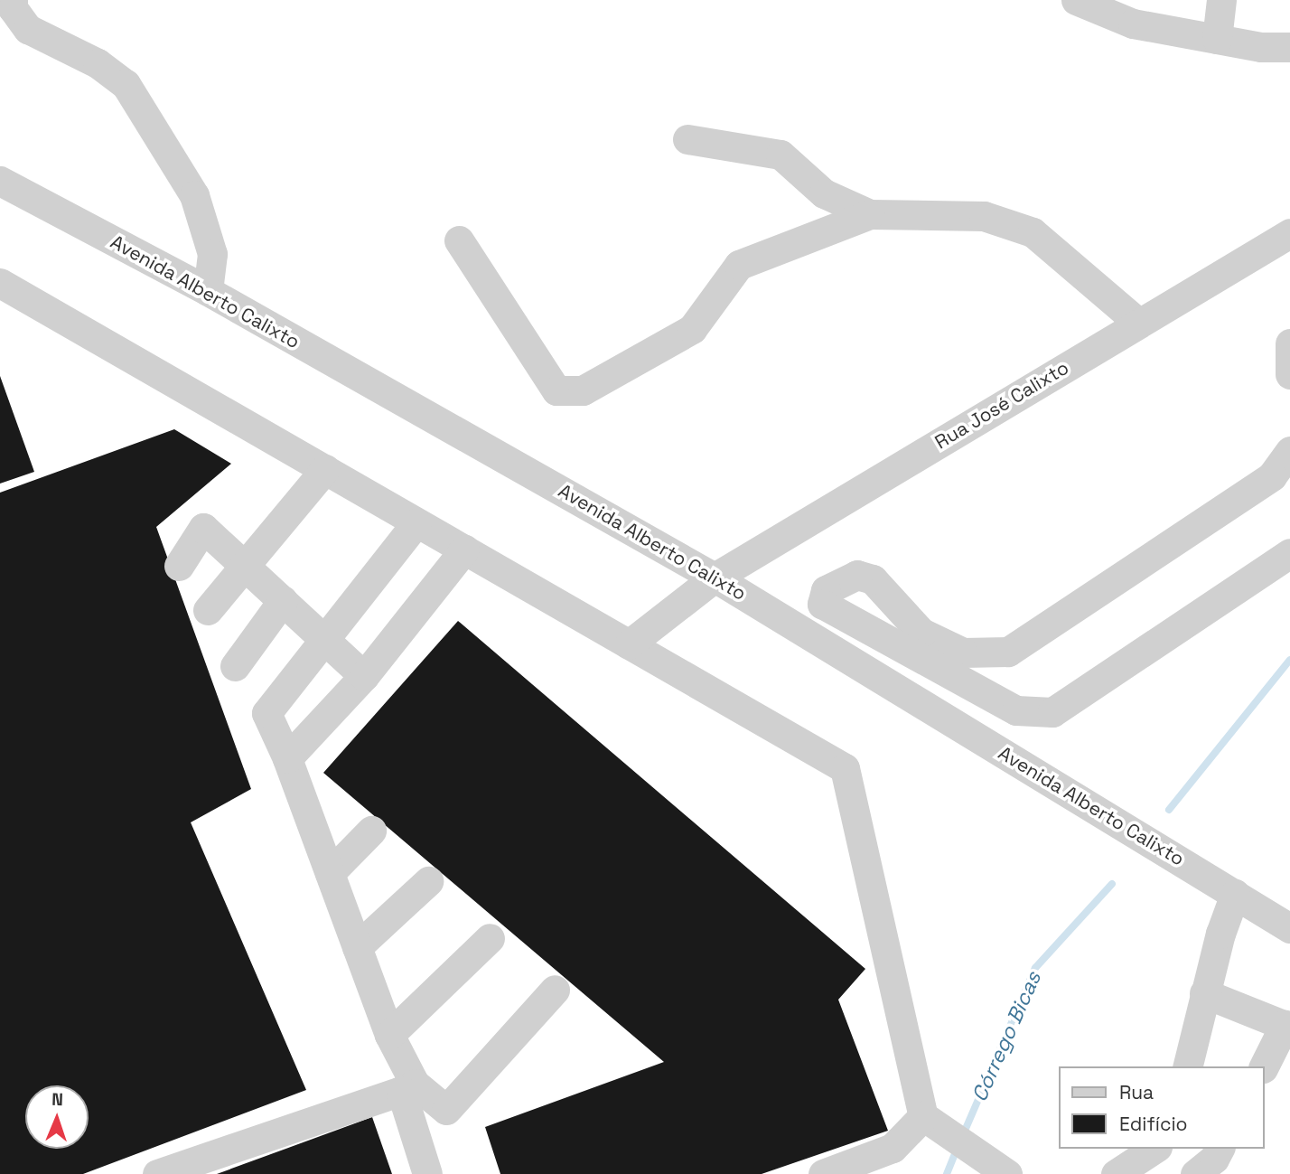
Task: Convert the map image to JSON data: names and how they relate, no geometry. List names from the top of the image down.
{
  "streets": {
    "street": ["Avenida Alberto Calixto", "Rua José Calixto"]
  },
  "crossings": [
    ["Avenida Alberto Calixto", "Rua José Calixto"]
  ],
  "water": ["Córrego Bicas"],
  "legend": ["Rua", "Edifício"],
  "north": "top"
}
